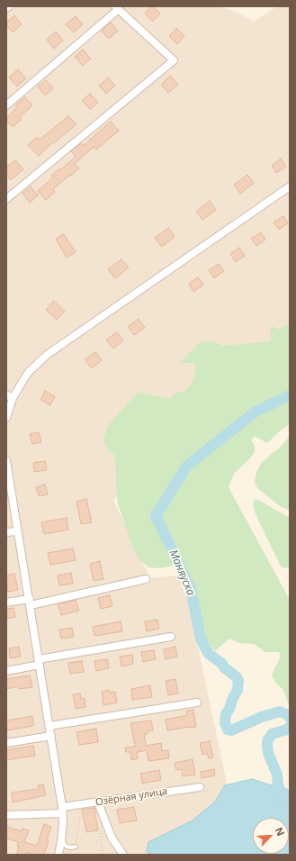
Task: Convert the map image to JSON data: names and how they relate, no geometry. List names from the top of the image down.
{
  "streets": {
    "street": ["Озёрная улица"]
  },
  "water": ["Маняуска"],
  "north": "top right"
}
